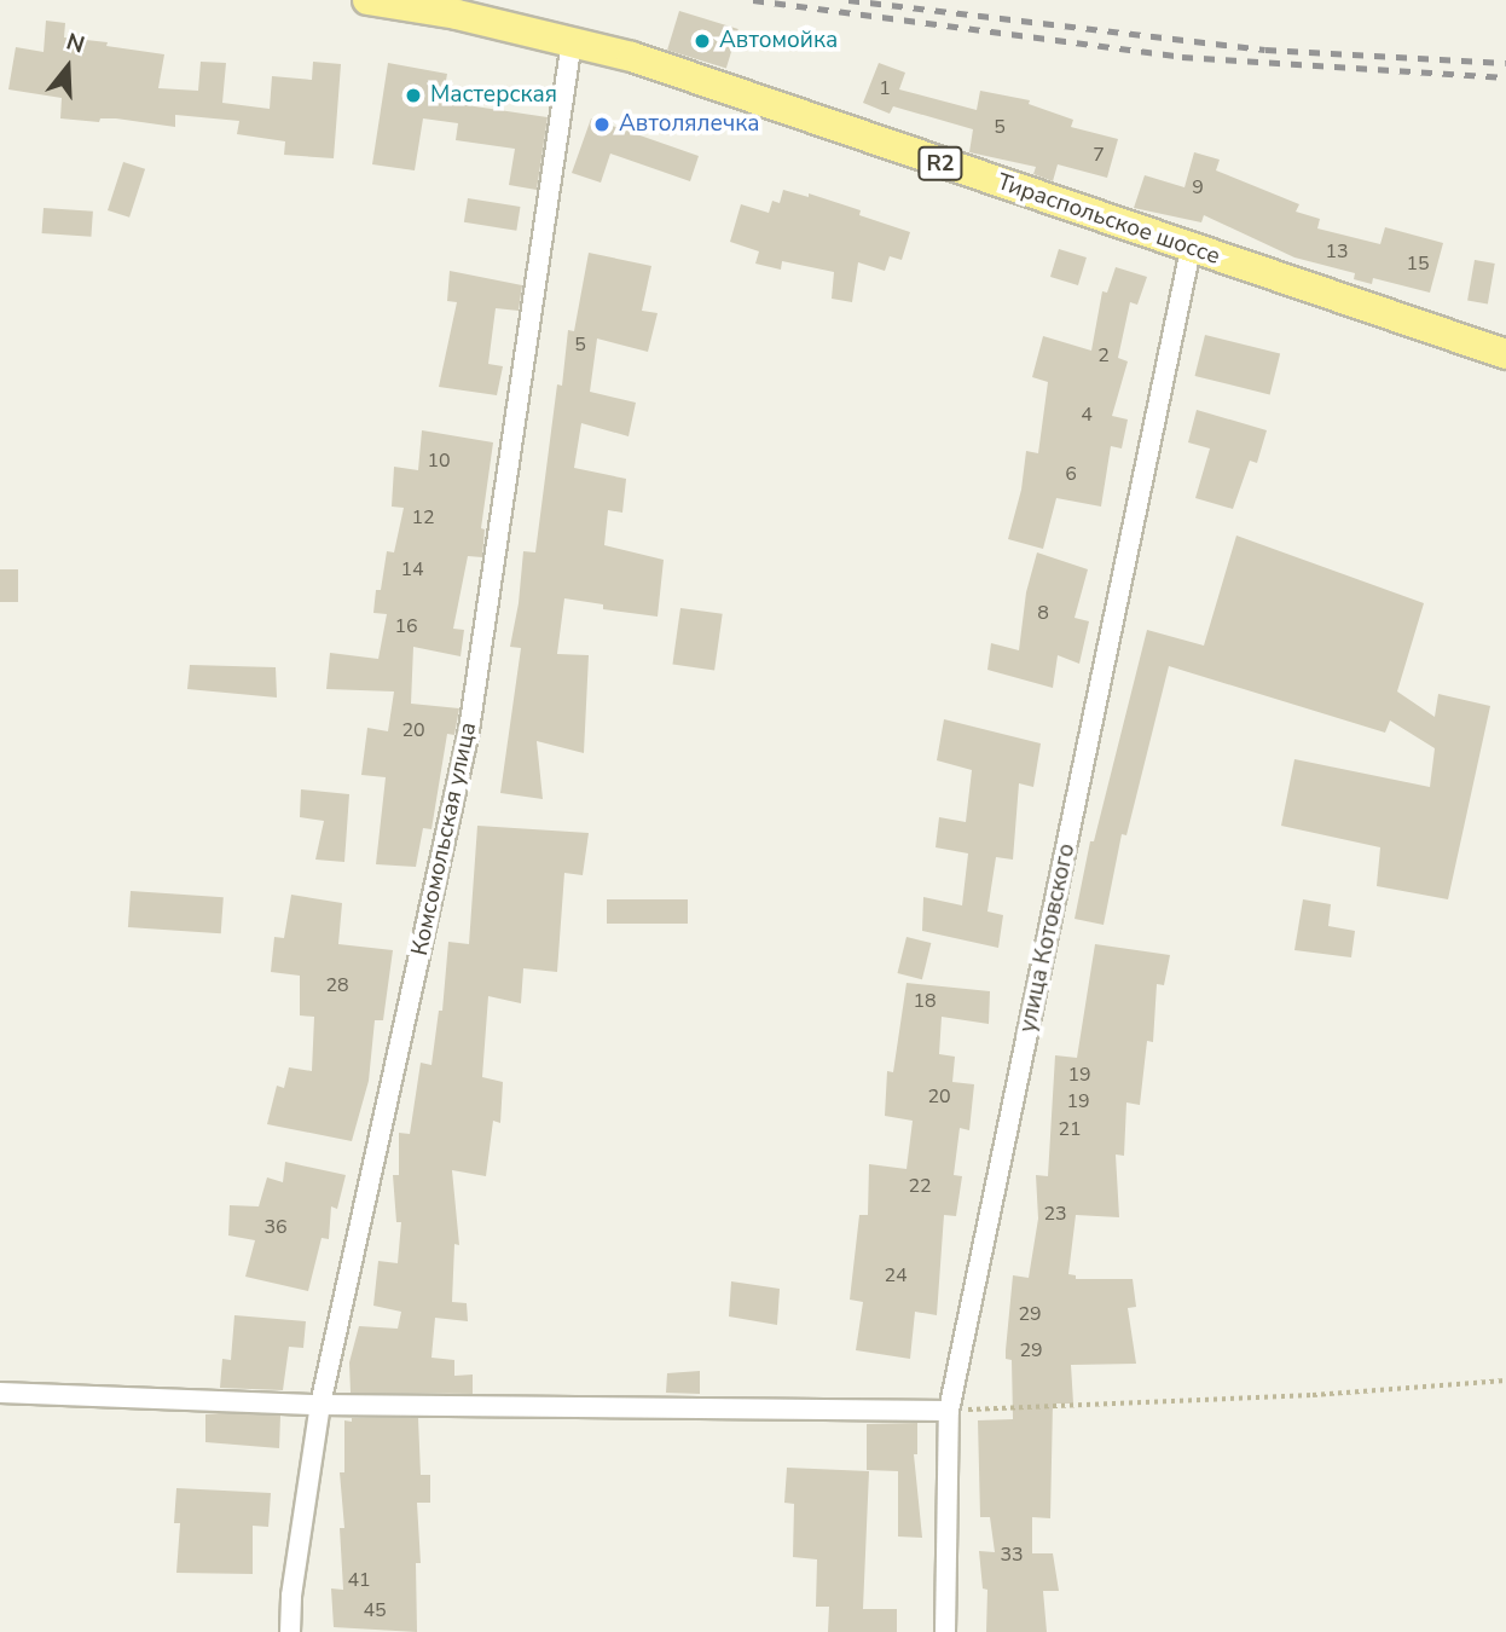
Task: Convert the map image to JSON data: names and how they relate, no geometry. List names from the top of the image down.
{
  "streets": {
    "main road": ["R2", "Тираспольское шоссе"],
    "street": ["Комсомольская улица", "улица Котовского"]
  },
  "crossings": [
    ["Тираспольское шоссе", "Комсомольская улица"],
    ["Тираспольское шоссе", "улица Котовского"]
  ],
  "places": ["Автомойка", "Мастерская", "Автолялечка"],
  "house_numbers": [
    "1",
    "5",
    "7",
    "9",
    "13",
    "15",
    "5",
    "2",
    "4",
    "10",
    "6",
    "12",
    "14",
    "8",
    "16",
    "20",
    "28",
    "18",
    "19",
    "20",
    "19",
    "21",
    "22",
    "23",
    "36",
    "24",
    "29",
    "29",
    "33",
    "41",
    "45"
  ],
  "north": "top"
}
